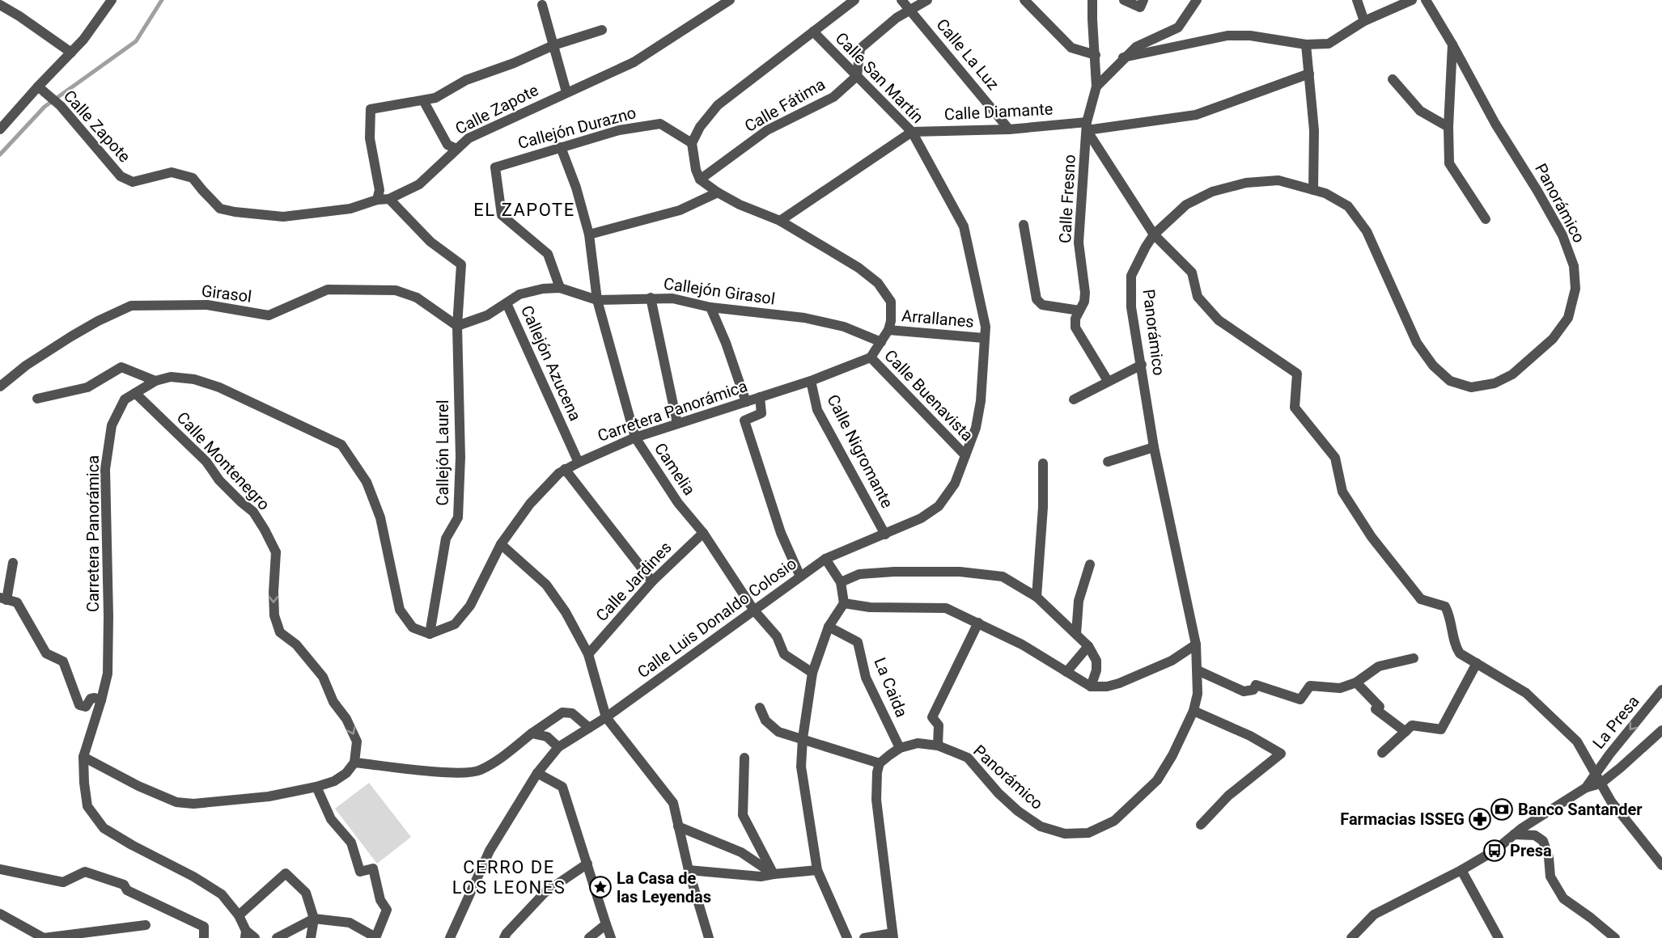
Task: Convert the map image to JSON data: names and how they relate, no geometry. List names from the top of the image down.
{
  "streets": {
    "street": [
      "Calle La Luz",
      "Calle San Martín",
      "Calle Fátima",
      "Calle Zapote",
      "Calle Diamante",
      "Callejón Durazno",
      "Calle Fresno",
      "Panorámico",
      "Callejón Girasol",
      "Girasol",
      "Arrallanes",
      "Callejón Azucena",
      "Calle Buenavista",
      "Carretera Panorámica",
      "Calle Nigromante",
      "Callejón Laurel",
      "Calle Montenegro",
      "Camelia",
      "Calle Jardines",
      "Calle Luis Donaldo Colosio",
      "La Caida",
      "La Presa"
    ]
  },
  "crossings": [
    ["Calle La Luz", "Calle Diamante"],
    ["Calle San Martín", "Calle Fátima"],
    ["Calle San Martín", "Calle Diamante"],
    ["Calle San Martín", "Arrallanes"],
    ["Calle San Martín", "Calle Luis Donaldo Colosio"],
    ["Calle Diamante", "Calle Fresno"],
    ["Callejón Durazno", "Callejón Girasol"],
    ["Callejón Durazno", "Camelia"],
    ["Panorámico", "La Caida"],
    ["Callejón Girasol", "Girasol"],
    ["Callejón Girasol", "Callejón Azucena"],
    ["Callejón Girasol", "Callejón Laurel"],
    ["Callejón Girasol", "Camelia"],
    ["Girasol", "Callejón Laurel"],
    ["Arrallanes", "Calle Luis Donaldo Colosio"],
    ["Callejón Azucena", "Carretera Panorámica"],
    ["Calle Buenavista", "Carretera Panorámica"],
    ["Calle Buenavista", "Calle Luis Donaldo Colosio"],
    ["Carretera Panorámica", "Calle Nigromante"],
    ["Carretera Panorámica", "Callejón Laurel"],
    ["Carretera Panorámica", "Calle Montenegro"],
    ["Carretera Panorámica", "Camelia"],
    ["Calle Nigromante", "Calle Luis Donaldo Colosio"],
    ["Camelia", "Calle Jardines"],
    ["Camelia", "Calle Luis Donaldo Colosio"]
  ],
  "one_way": ["Calle Montenegro"],
  "districts": ["EL ZAPOTE", "CERRO DE LOS LEONES"],
  "places": {
    "bank": ["Banco Santander"],
    "pharmacy": ["Farmacias ISSEG"],
    "bus stop": ["Presa"],
    "place": ["La Casa de las Leyendas"]
  }
}
